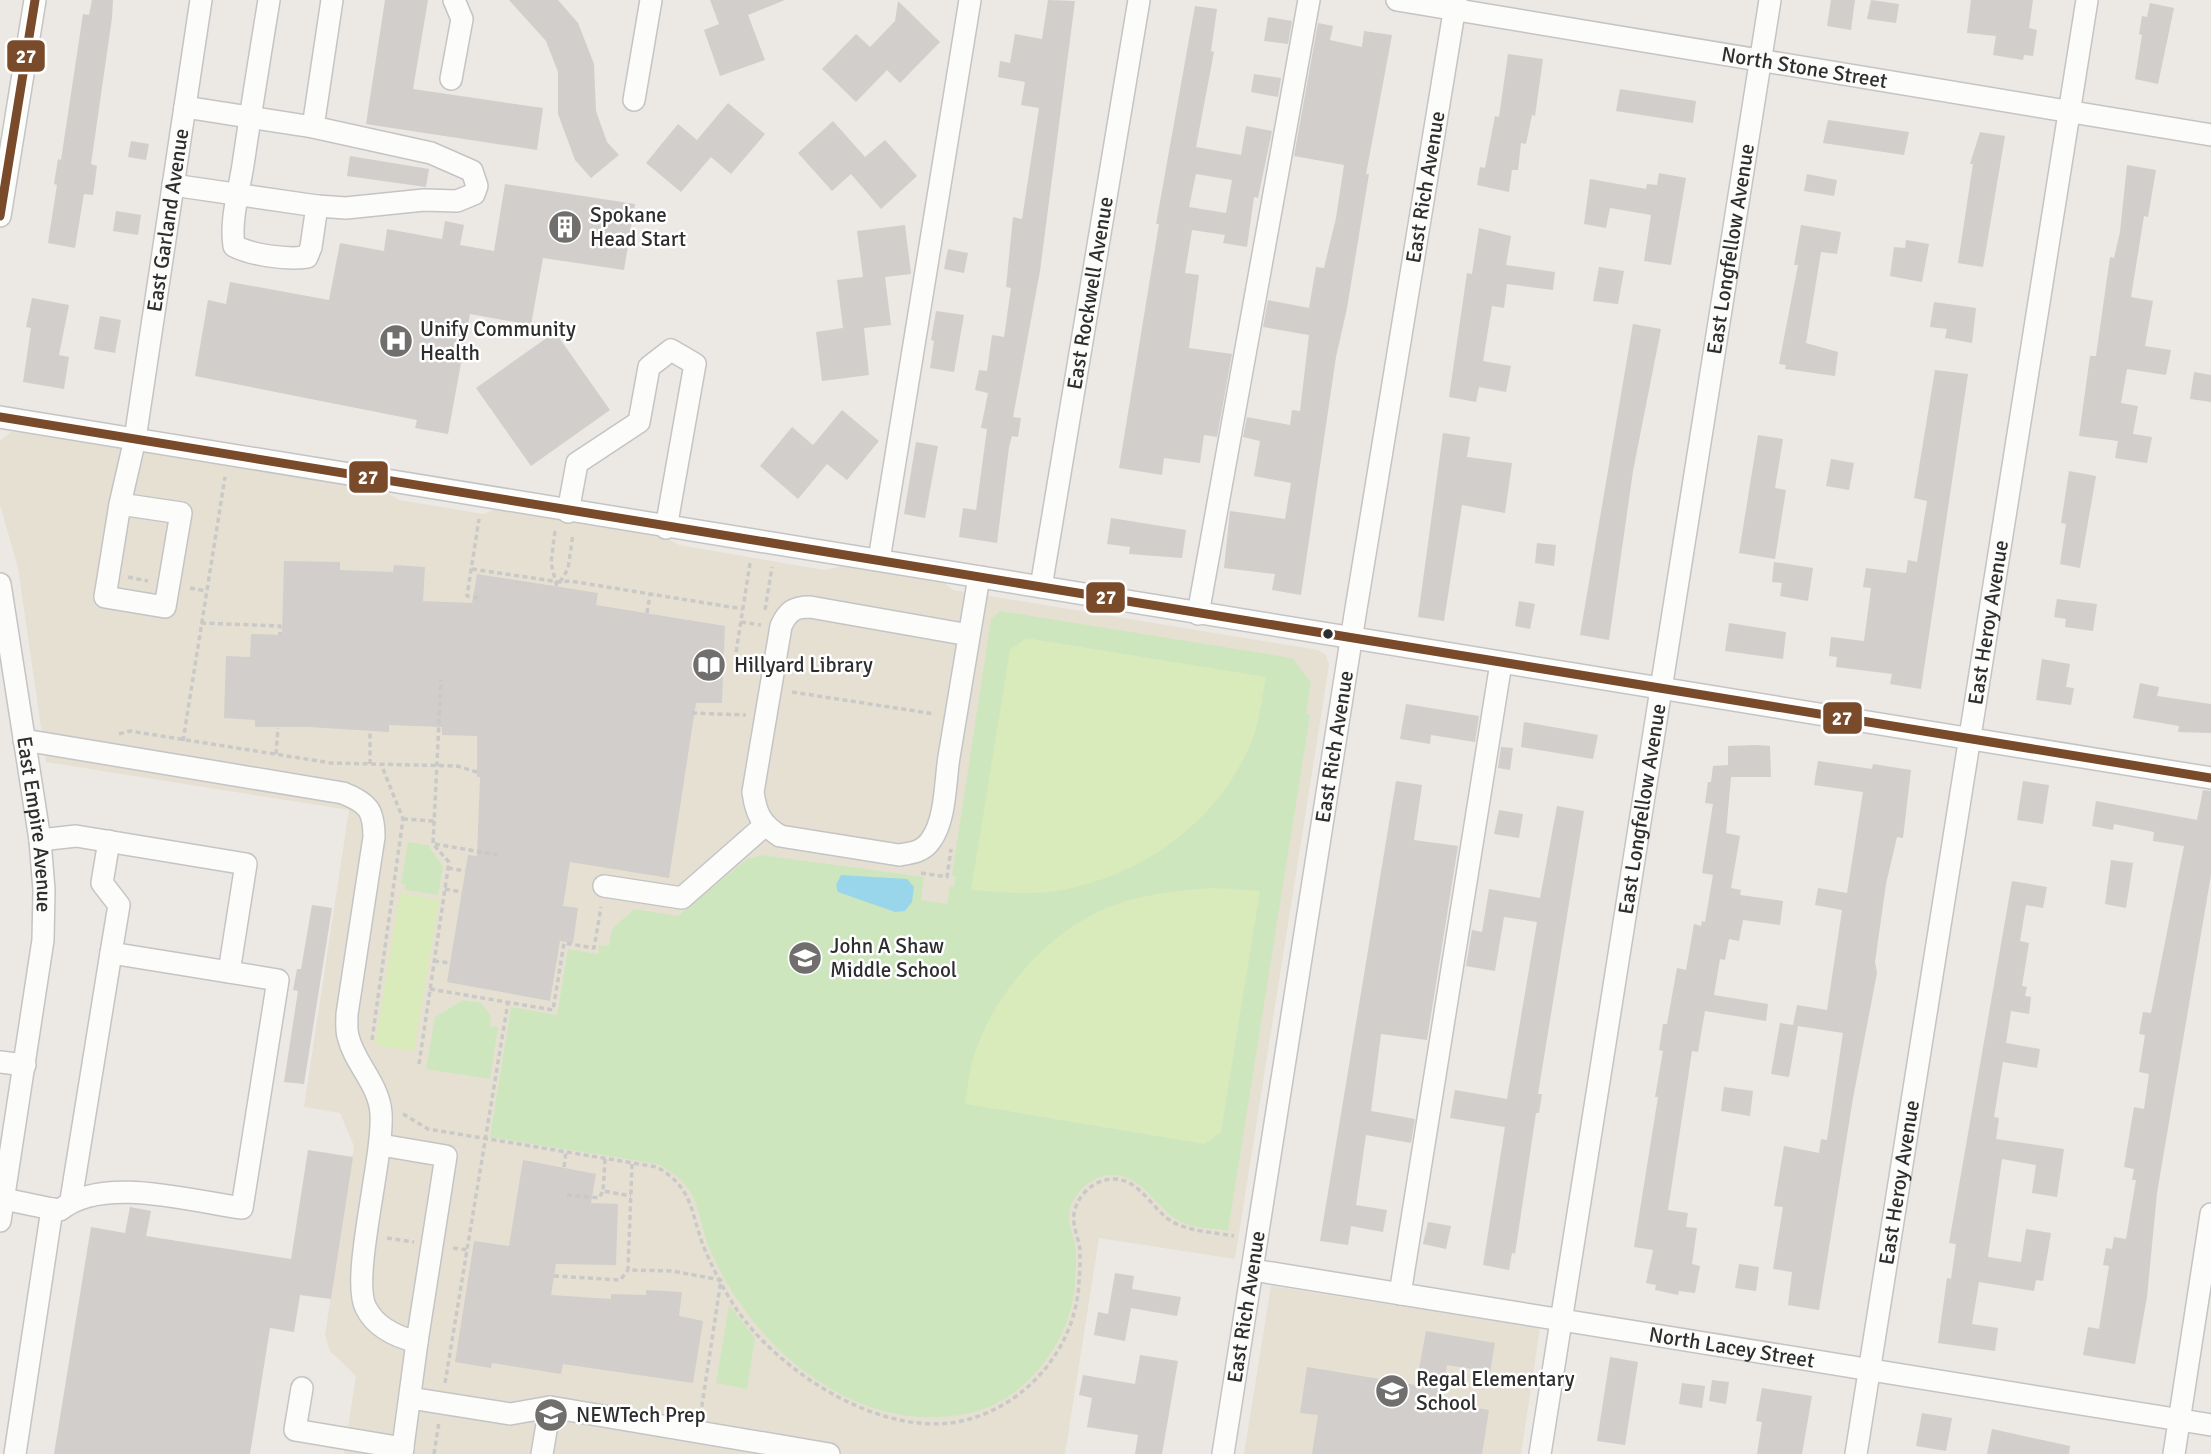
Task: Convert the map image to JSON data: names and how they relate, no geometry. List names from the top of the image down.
{
  "streets": {
    "street": [
      "North Stone Street",
      "East Rich Avenue",
      "East Garland Avenue",
      "East Longfellow Avenue",
      "East Rockwell Avenue",
      "East Heroy Avenue",
      "East Empire Avenue",
      "North Lacey Street"
    ]
  },
  "crossings": [
    ["North Stone Street", "East Rich Avenue"],
    ["North Stone Street", "East Longfellow Avenue"],
    ["North Stone Street", "East Heroy Avenue"],
    ["East Rich Avenue", "North Lacey Street"],
    ["East Longfellow Avenue", "North Lacey Street"],
    ["East Heroy Avenue", "North Lacey Street"]
  ],
  "places": {
    "building": ["Spokane Head Start"],
    "hospital": ["Unify Community Health"],
    "library": ["Hillyard Library"],
    "school or university": ["John A Shaw Middle School", "Regal Elementary School", "NEWTech Prep"]
  },
  "lines": ["transit line 27"]
}
